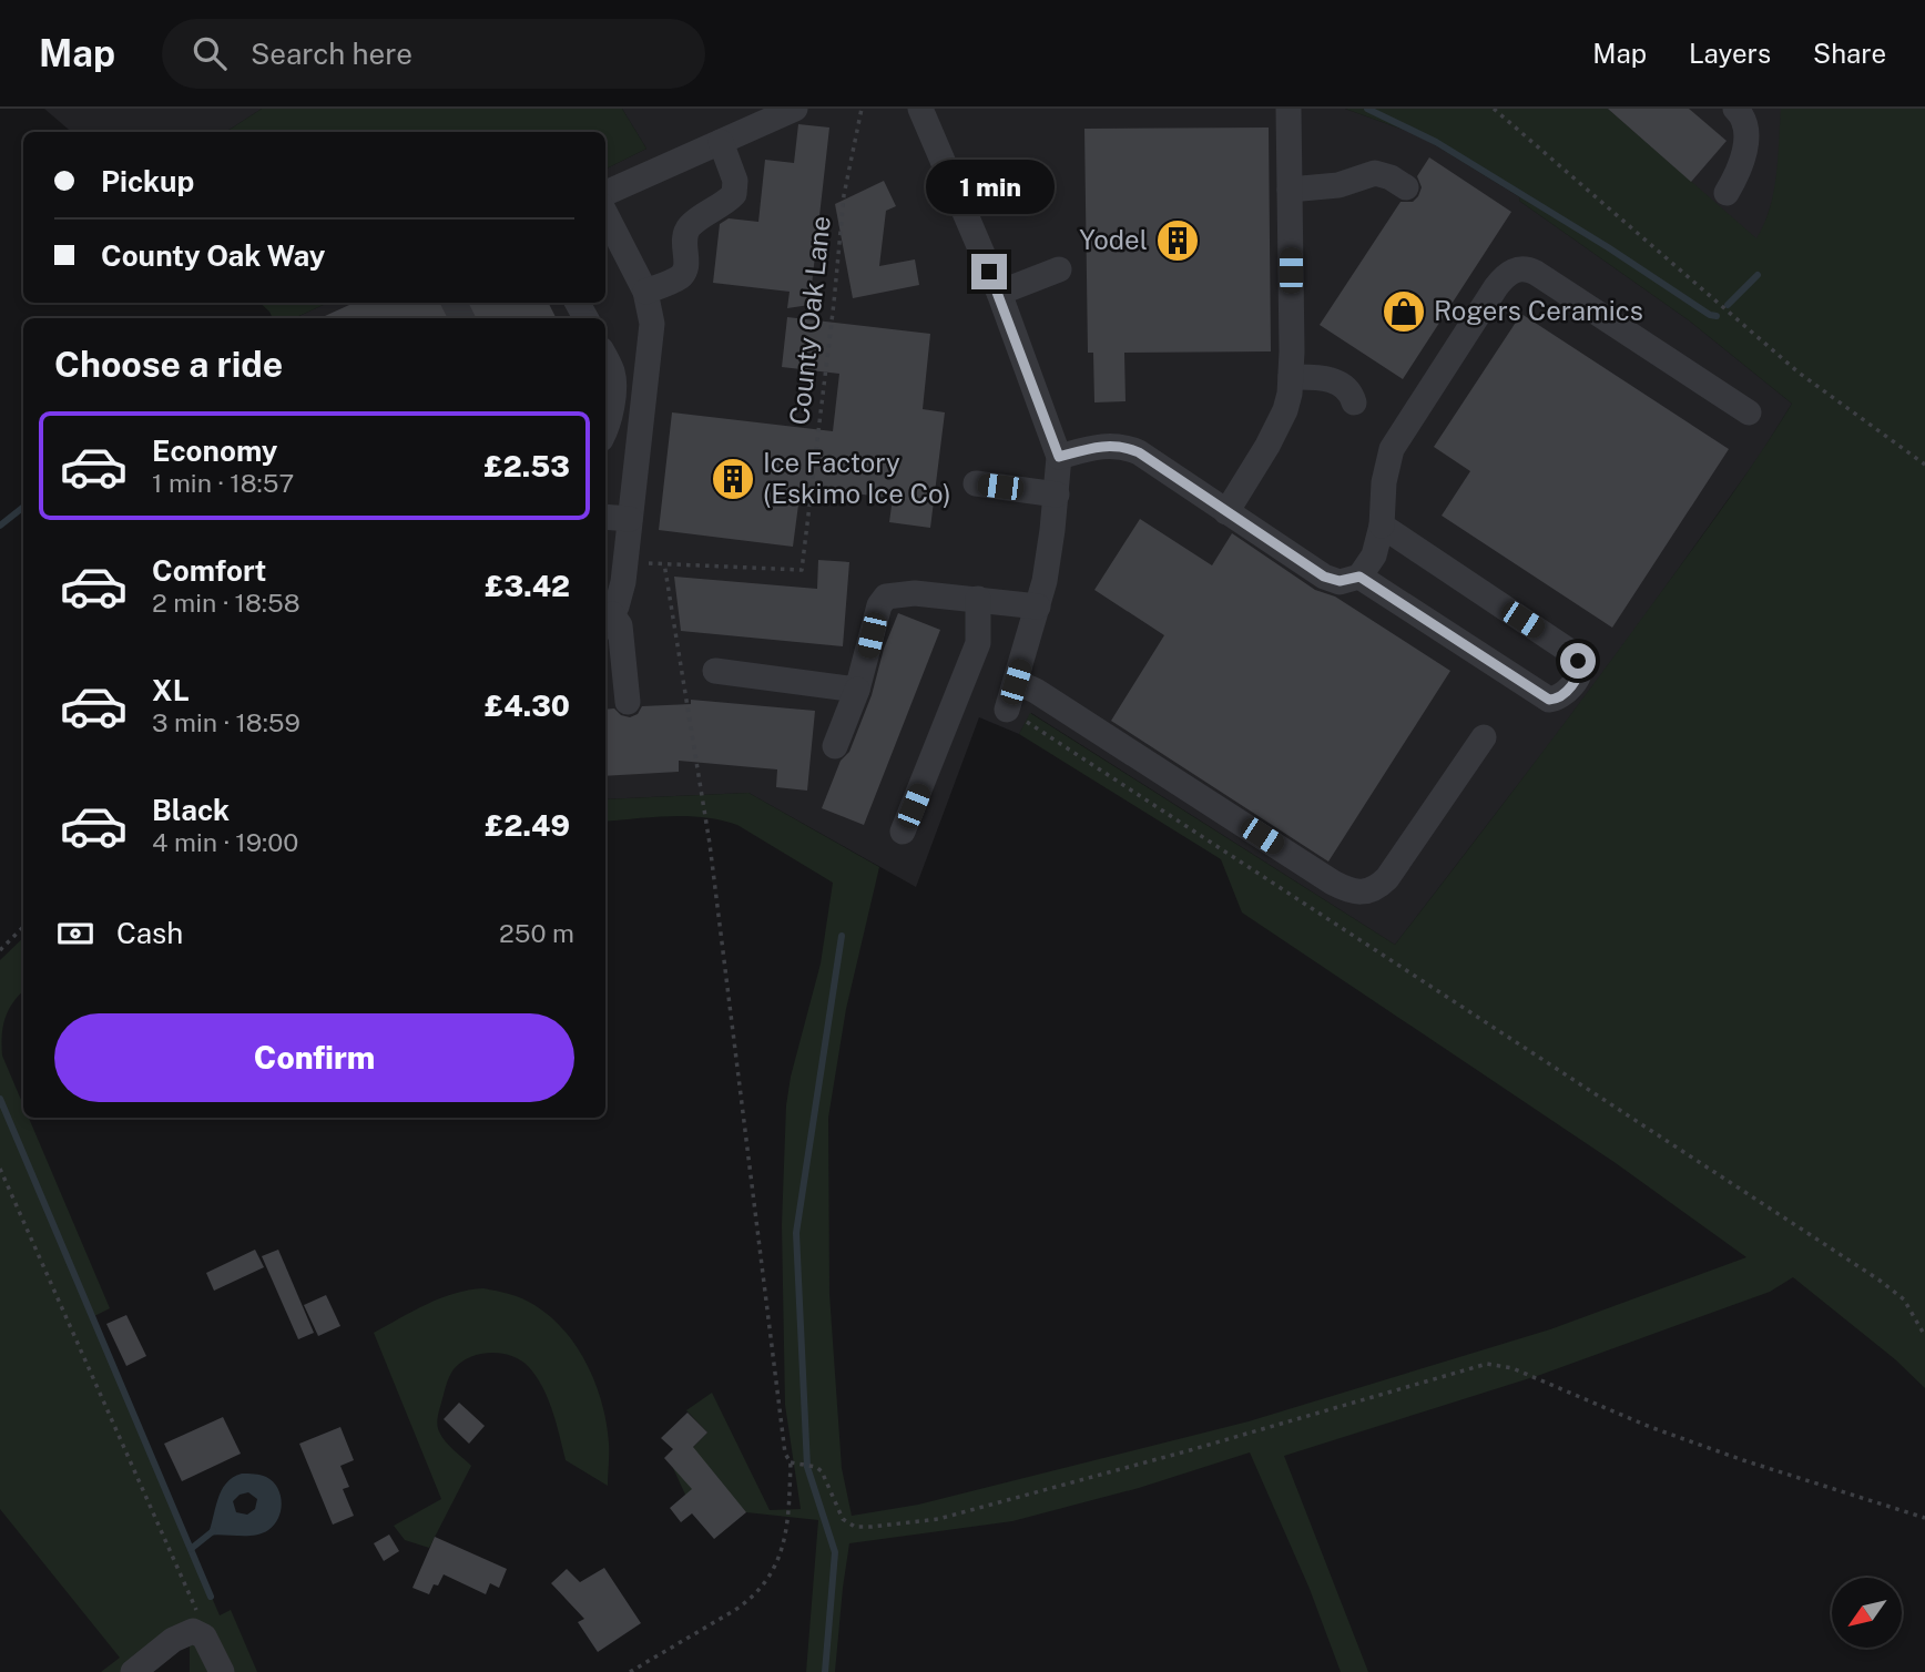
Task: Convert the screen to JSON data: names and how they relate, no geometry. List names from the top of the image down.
{
  "streets": {
    "path": ["County Oak Lane"]
  },
  "places": {
    "building": ["Yodel", "Ice Factory (Eskimo Ice Co)"],
    "shop": ["Rogers Ceramics"]
  },
  "north": "bottom left",
  "page": {
    "header": "Map",
    "search": "Search here",
    "nav": ["Map", "Layers", "Share"],
    "banner": ["Pickup", "County Oak Way"],
    "bubble": "1 min",
    "heading": "Choose a ride",
    "list": [
      {
        "name": "Economy",
        "note": "1 min · 18:57",
        "value": "£2.53"
      },
      {
        "name": "Comfort",
        "note": "2 min · 18:58",
        "value": "£3.42"
      },
      {
        "name": "XL",
        "note": "3 min · 18:59",
        "value": "£4.30"
      },
      {
        "name": "Black",
        "note": "4 min · 19:00",
        "value": "£2.49"
      }
    ],
    "pay": ["Cash", "250 m"],
    "buttons": "Confirm"
  }
}
